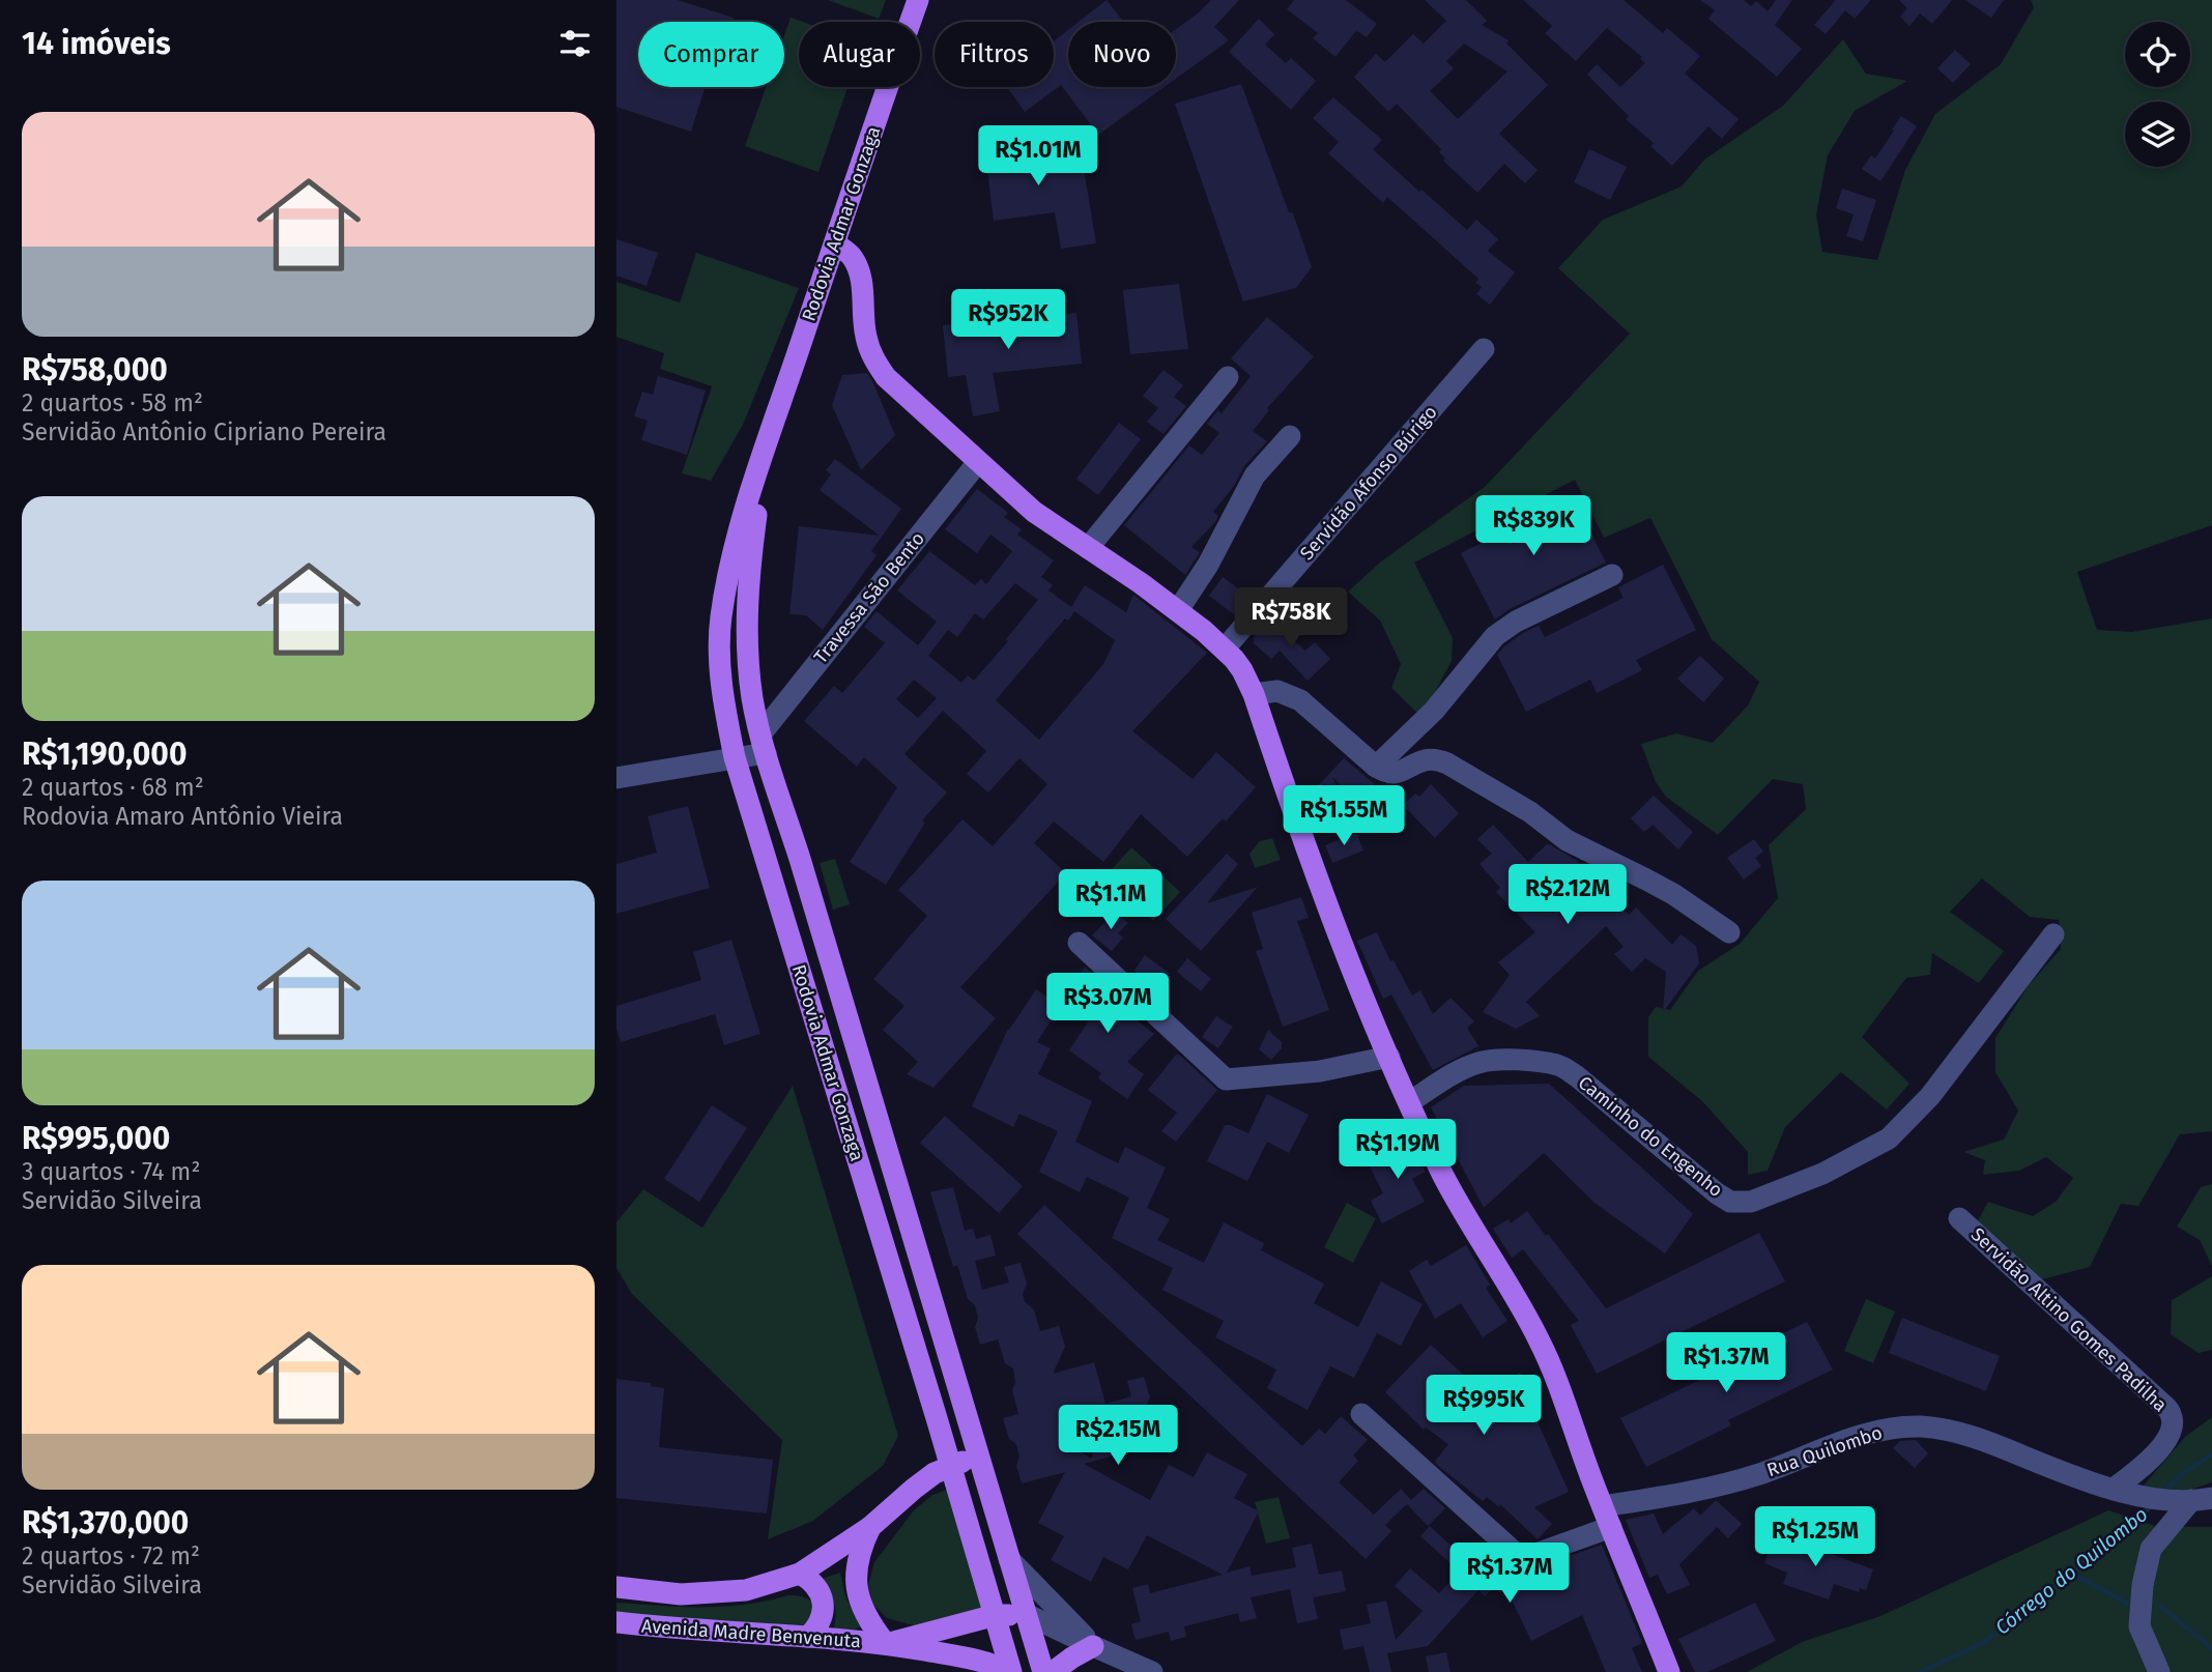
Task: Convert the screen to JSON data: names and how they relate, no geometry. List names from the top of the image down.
{
  "streets": {
    "main road": ["Rodovia Admar Gonzaga", "Avenida Madre Benvenuta"],
    "street": [
      "Servidão Afonso Búrigo",
      "Travessa São Bento",
      "Caminho do Engenho",
      "Servidão Altino Gomes Padilha",
      "Rua Quilombo"
    ]
  },
  "crossings": [
    ["Rodovia Admar Gonzaga", "Travessa São Bento"],
    ["Rodovia Admar Gonzaga", "Avenida Madre Benvenuta"],
    ["Servidão Altino Gomes Padilha", "Rua Quilombo"]
  ],
  "water": ["Córrego do Quilombo"],
  "page": {
    "heading": "14 imóveis",
    "chip": [
      "Comprar",
      "Alugar",
      "Filtros",
      "Novo"
    ],
    "list": [
      {
        "name": "R$758,000",
        "note": "2 quartos · 58 m² · Servidão Antônio Cipriano Pereira"
      },
      {
        "name": "R$1,190,000",
        "note": "2 quartos · 68 m² · Rodovia Amaro Antônio Vieira"
      },
      {
        "name": "R$995,000",
        "note": "3 quartos · 74 m² · Servidão Silveira"
      },
      {
        "name": "R$1,370,000",
        "note": "2 quartos · 72 m² · Servidão Silveira"
      }
    ],
    "price": [
      "R$1.01M",
      "R$952K",
      "R$839K",
      "R$758K",
      "R$1.55M",
      "R$2.12M",
      "R$1.1M",
      "R$3.07M",
      "R$1.19M",
      "R$1.37M",
      "R$995K",
      "R$2.15M",
      "R$1.25M",
      "R$1.37M"
    ]
  }
}
